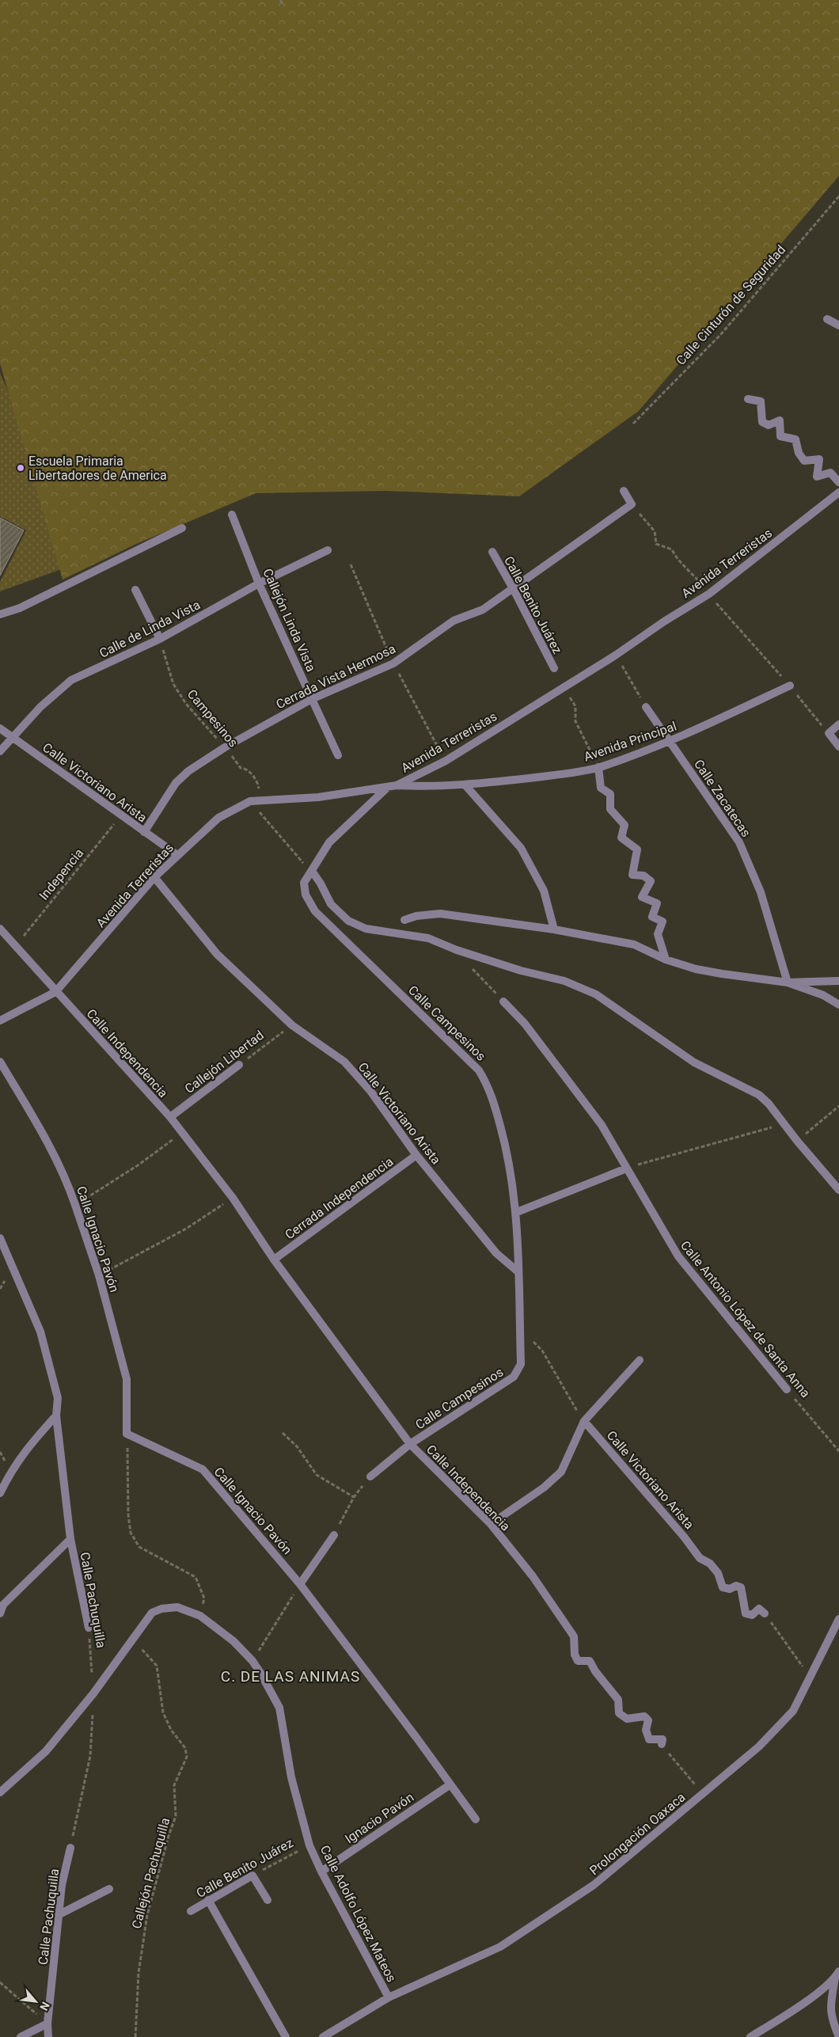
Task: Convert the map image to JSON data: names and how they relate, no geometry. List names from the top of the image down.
{
  "streets": {
    "street": [
      "Avenida Terreristas",
      "Calle Benito Juárez",
      "Callejón Linda Vista",
      "Calle de Linda Vista",
      "Cerrada Vista Hermosa",
      "Avenida Principal",
      "Calle Victoriano Arista",
      "Calle Zacatecas",
      "Calle Campesinos",
      "Calle Independencia",
      "Callejón Libertad",
      "Cerrada Independencia",
      "Calle Ignacio Pavón",
      "Calle Antonio López de Santa Anna",
      "Calle Pachuquilla",
      "Ignacio Pavón",
      "Prolongación Oaxaca",
      "Calle Adolfo López Mateos"
    ],
    "path": [
      "Calle Cinturón de Seguridad",
      "Campesinos",
      "Indepencia",
      "Callejón Pachuquilla"
    ]
  },
  "crossings": [
    ["Avenida Terreristas", "Campesinos"],
    ["Avenida Terreristas", "Avenida Principal"],
    ["Avenida Terreristas", "Calle Victoriano Arista"],
    ["Avenida Terreristas", "Calle Campesinos"],
    ["Avenida Terreristas", "Calle Independencia"],
    ["Calle Benito Juárez", "Cerrada Vista Hermosa"],
    ["Calle Benito Juárez", "Calle Adolfo López Mateos"],
    ["Callejón Linda Vista", "Calle de Linda Vista"],
    ["Callejón Linda Vista", "Cerrada Vista Hermosa"],
    ["Calle de Linda Vista", "Campesinos"],
    ["Calle de Linda Vista", "Calle Victoriano Arista"],
    ["Cerrada Vista Hermosa", "Campesinos"],
    ["Cerrada Vista Hermosa", "Calle Victoriano Arista"],
    ["Avenida Principal", "Calle Zacatecas"],
    ["Calle Victoriano Arista", "Indepencia"],
    ["Calle Victoriano Arista", "Calle Campesinos"],
    ["Calle Victoriano Arista", "Callejón Libertad"],
    ["Calle Victoriano Arista", "Cerrada Independencia"],
    ["Indepencia", "Calle Independencia"],
    ["Calle Campesinos", "Calle Independencia"],
    ["Calle Independencia", "Callejón Libertad"],
    ["Calle Independencia", "Cerrada Independencia"],
    ["Calle Ignacio Pavón", "Ignacio Pavón"],
    ["Calle Pachuquilla", "Calle Adolfo López Mateos"],
    ["Ignacio Pavón", "Calle Adolfo López Mateos"],
    ["Prolongación Oaxaca", "Calle Adolfo López Mateos"],
    ["Callejón Pachuquilla", "Calle Adolfo López Mateos"]
  ],
  "districts": ["C. DE LAS ANIMAS"],
  "places": ["Escuela Primaria Libertadores de America"],
  "north": "bottom right"
}
